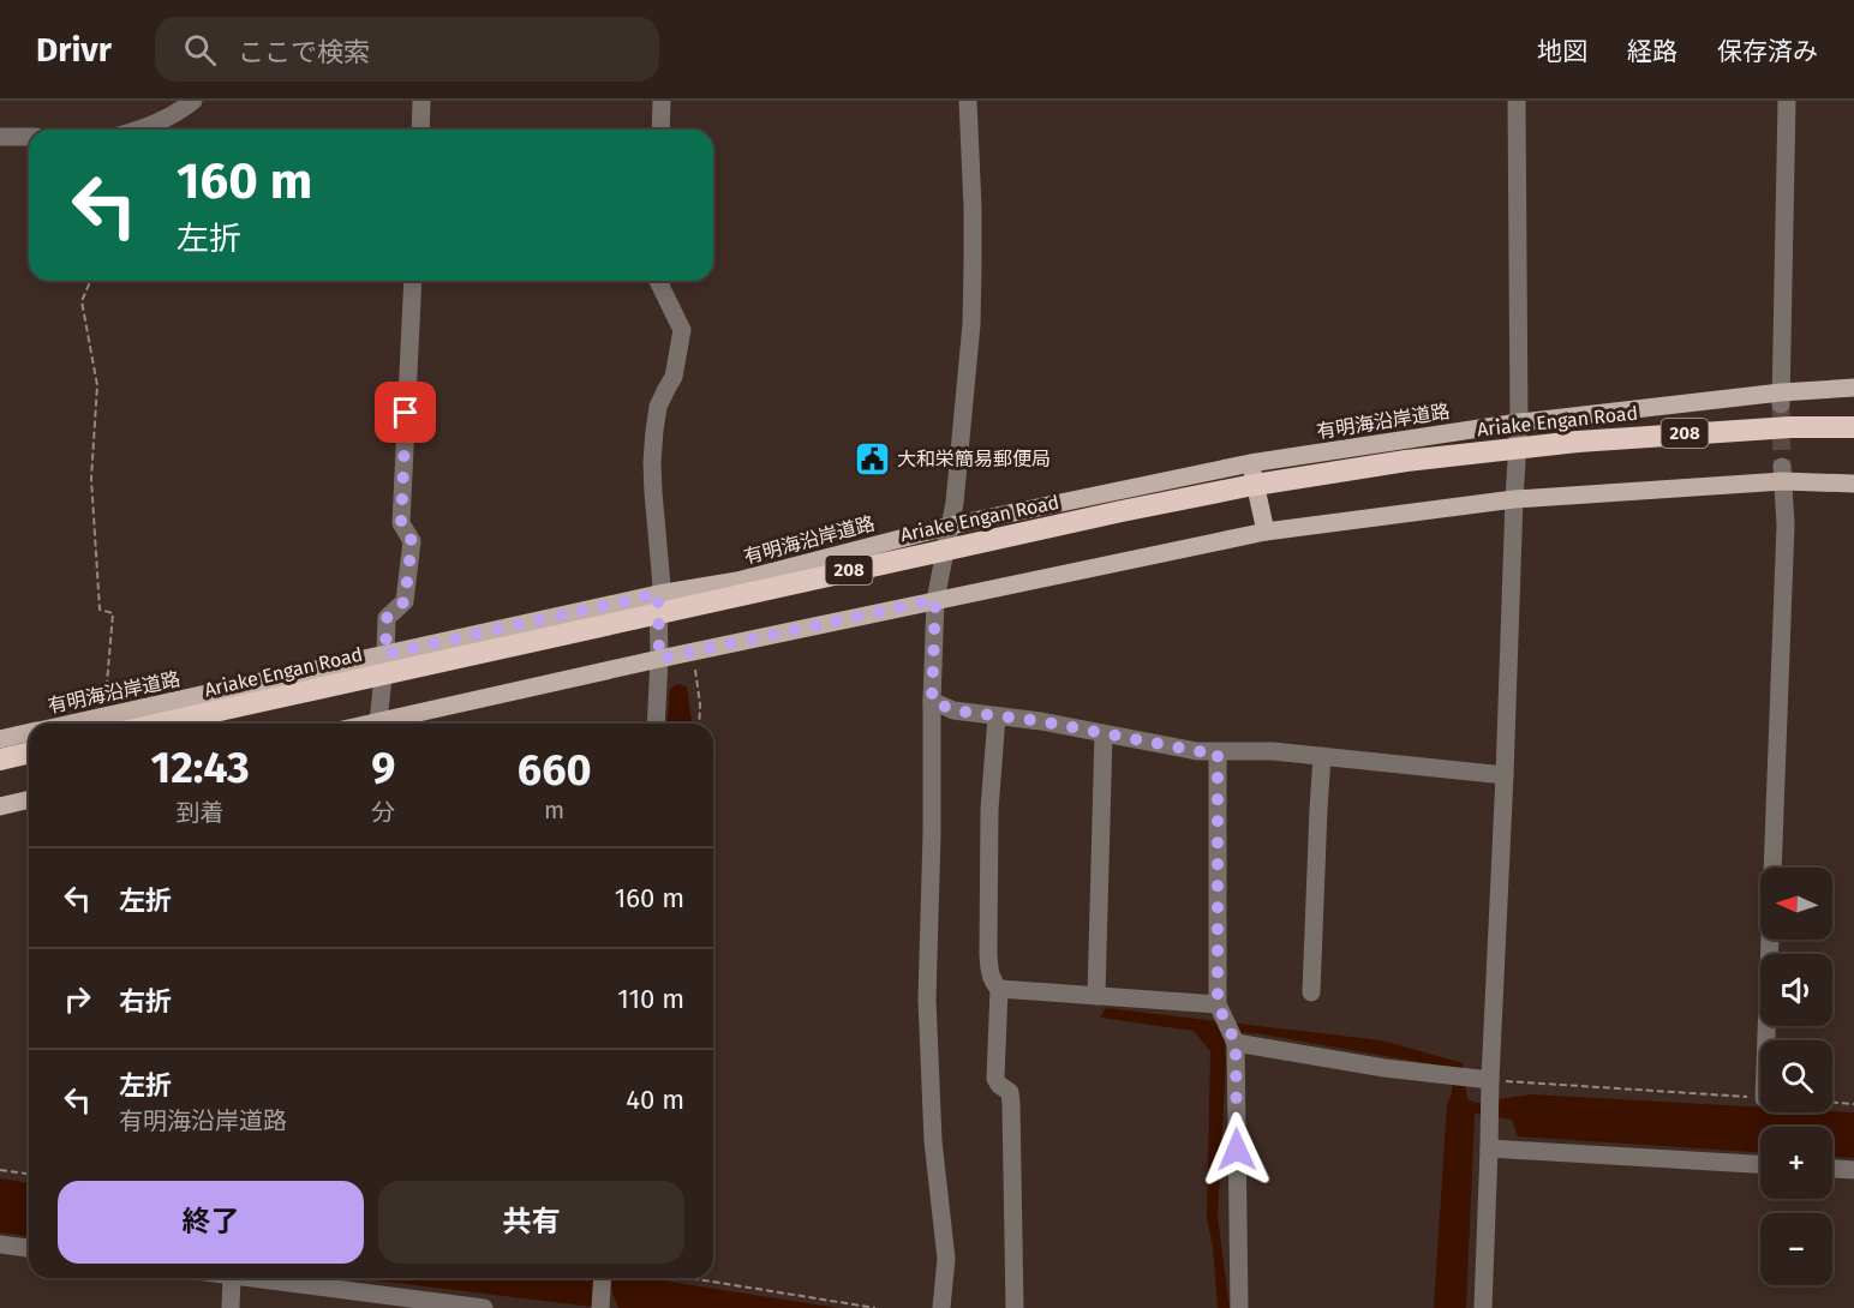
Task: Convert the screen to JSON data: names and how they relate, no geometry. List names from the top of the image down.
{
  "streets": {
    "highway": ["Ariake Engan Road", "208"],
    "main road": ["有明海沿岸道路"]
  },
  "places": {
    "public building": ["大和栄簡易郵便局"]
  },
  "north": "left",
  "page": {
    "header": "Drivr",
    "search": "ここで検索",
    "nav": ["地図", "経路", "保存済み"],
    "turn": ["160 m", "左折"],
    "eta": [
      "12:43",
      "到着",
      "9",
      "分",
      "660",
      "m"
    ],
    "list": [
      {
        "name": "左折",
        "value": "160 m"
      },
      {
        "name": "右折",
        "value": "110 m"
      },
      {
        "name": "左折",
        "note": "有明海沿岸道路",
        "value": "40 m"
      }
    ],
    "map_buttons": ["+", "−"],
    "buttons": ["終了", "共有"]
  }
}
